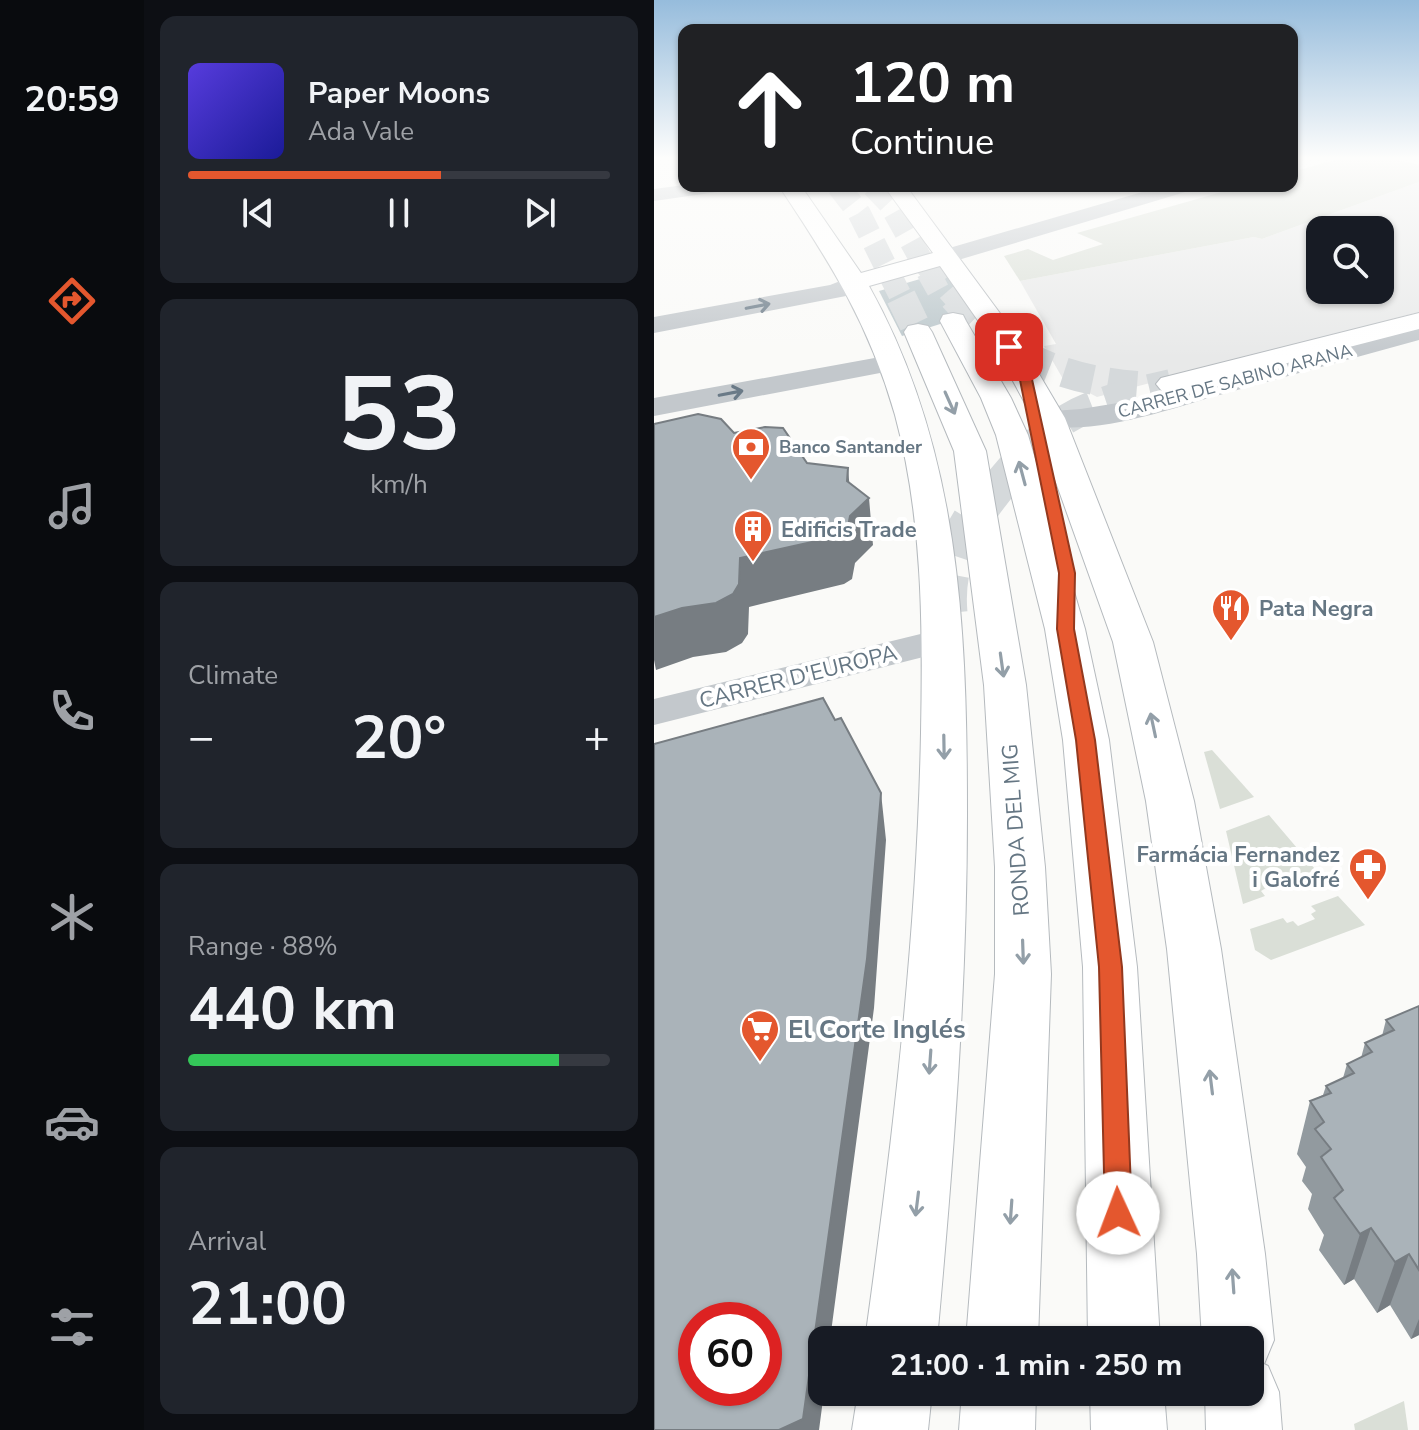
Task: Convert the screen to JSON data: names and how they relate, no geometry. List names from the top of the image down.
{
  "streets": {
    "main road": ["RONDA DEL MIG"],
    "street": ["CARRER DE SABINO ARANA", "CARRER D'EUROPA"]
  },
  "places": {
    "bank": ["Banco Santander"],
    "building": ["Edificis Trade"],
    "restaurant": ["Pata Negra"],
    "pharmacy": ["Farmácia Fernandez i Galofré"],
    "supermarket": ["El Corte Inglés"]
  },
  "page": {
    "tabs": "20:59",
    "turn": ["120 m", "Continue"],
    "song": ["Paper Moons", "Ada Vale"],
    "tile": [
      ["53", "km/h"],
      "Climate",
      ["Range · 88%", "440 km"],
      ["Arrival", "21:00"]
    ],
    "heat": ["−", "20°", "+"],
    "limit": "60",
    "trip": "21:00 · 1 min · 250 m"
  }
}
